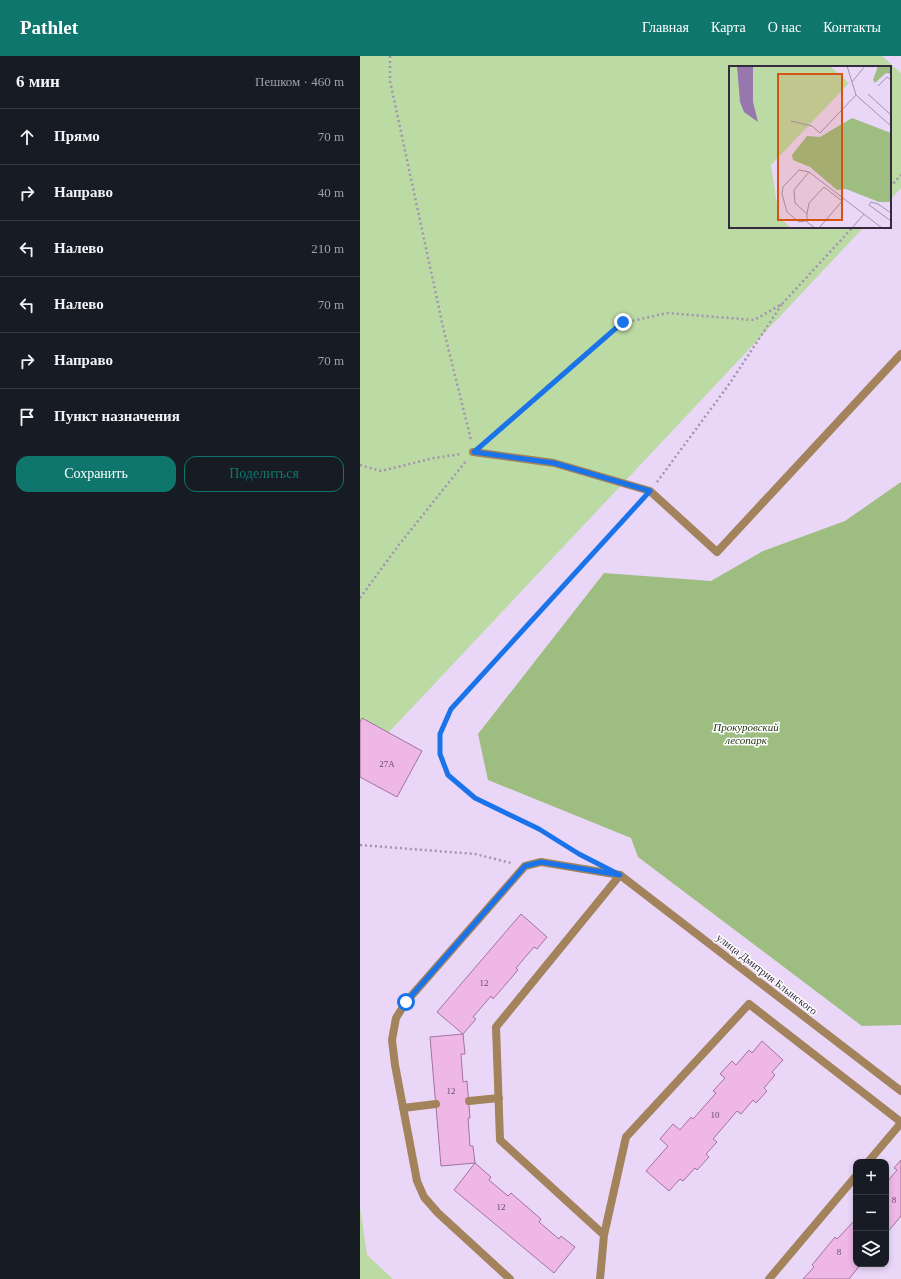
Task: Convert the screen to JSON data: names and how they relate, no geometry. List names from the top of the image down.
{
  "streets": {
    "street": ["улица Дмитрия Блынского"]
  },
  "parks": ["Прокуровский лесопарк"],
  "house_numbers": [
    "27А",
    "12",
    "12",
    "10",
    "8",
    "12",
    "8"
  ],
  "page": {
    "header": "Pathlet",
    "nav": [
      "Главная",
      "Карта",
      "О нас",
      "Контакты"
    ],
    "heading": ["6 мин", "Пешком · 460 m"],
    "list": [
      ["Прямо", "70 m"],
      ["Направо", "40 m"],
      ["Налево", "210 m"],
      ["Налево", "70 m"],
      ["Направо", "70 m"],
      "Пункт назначения"
    ],
    "buttons": ["Сохранить", "Поделиться"],
    "map_buttons": ["+", "−"]
  }
}
